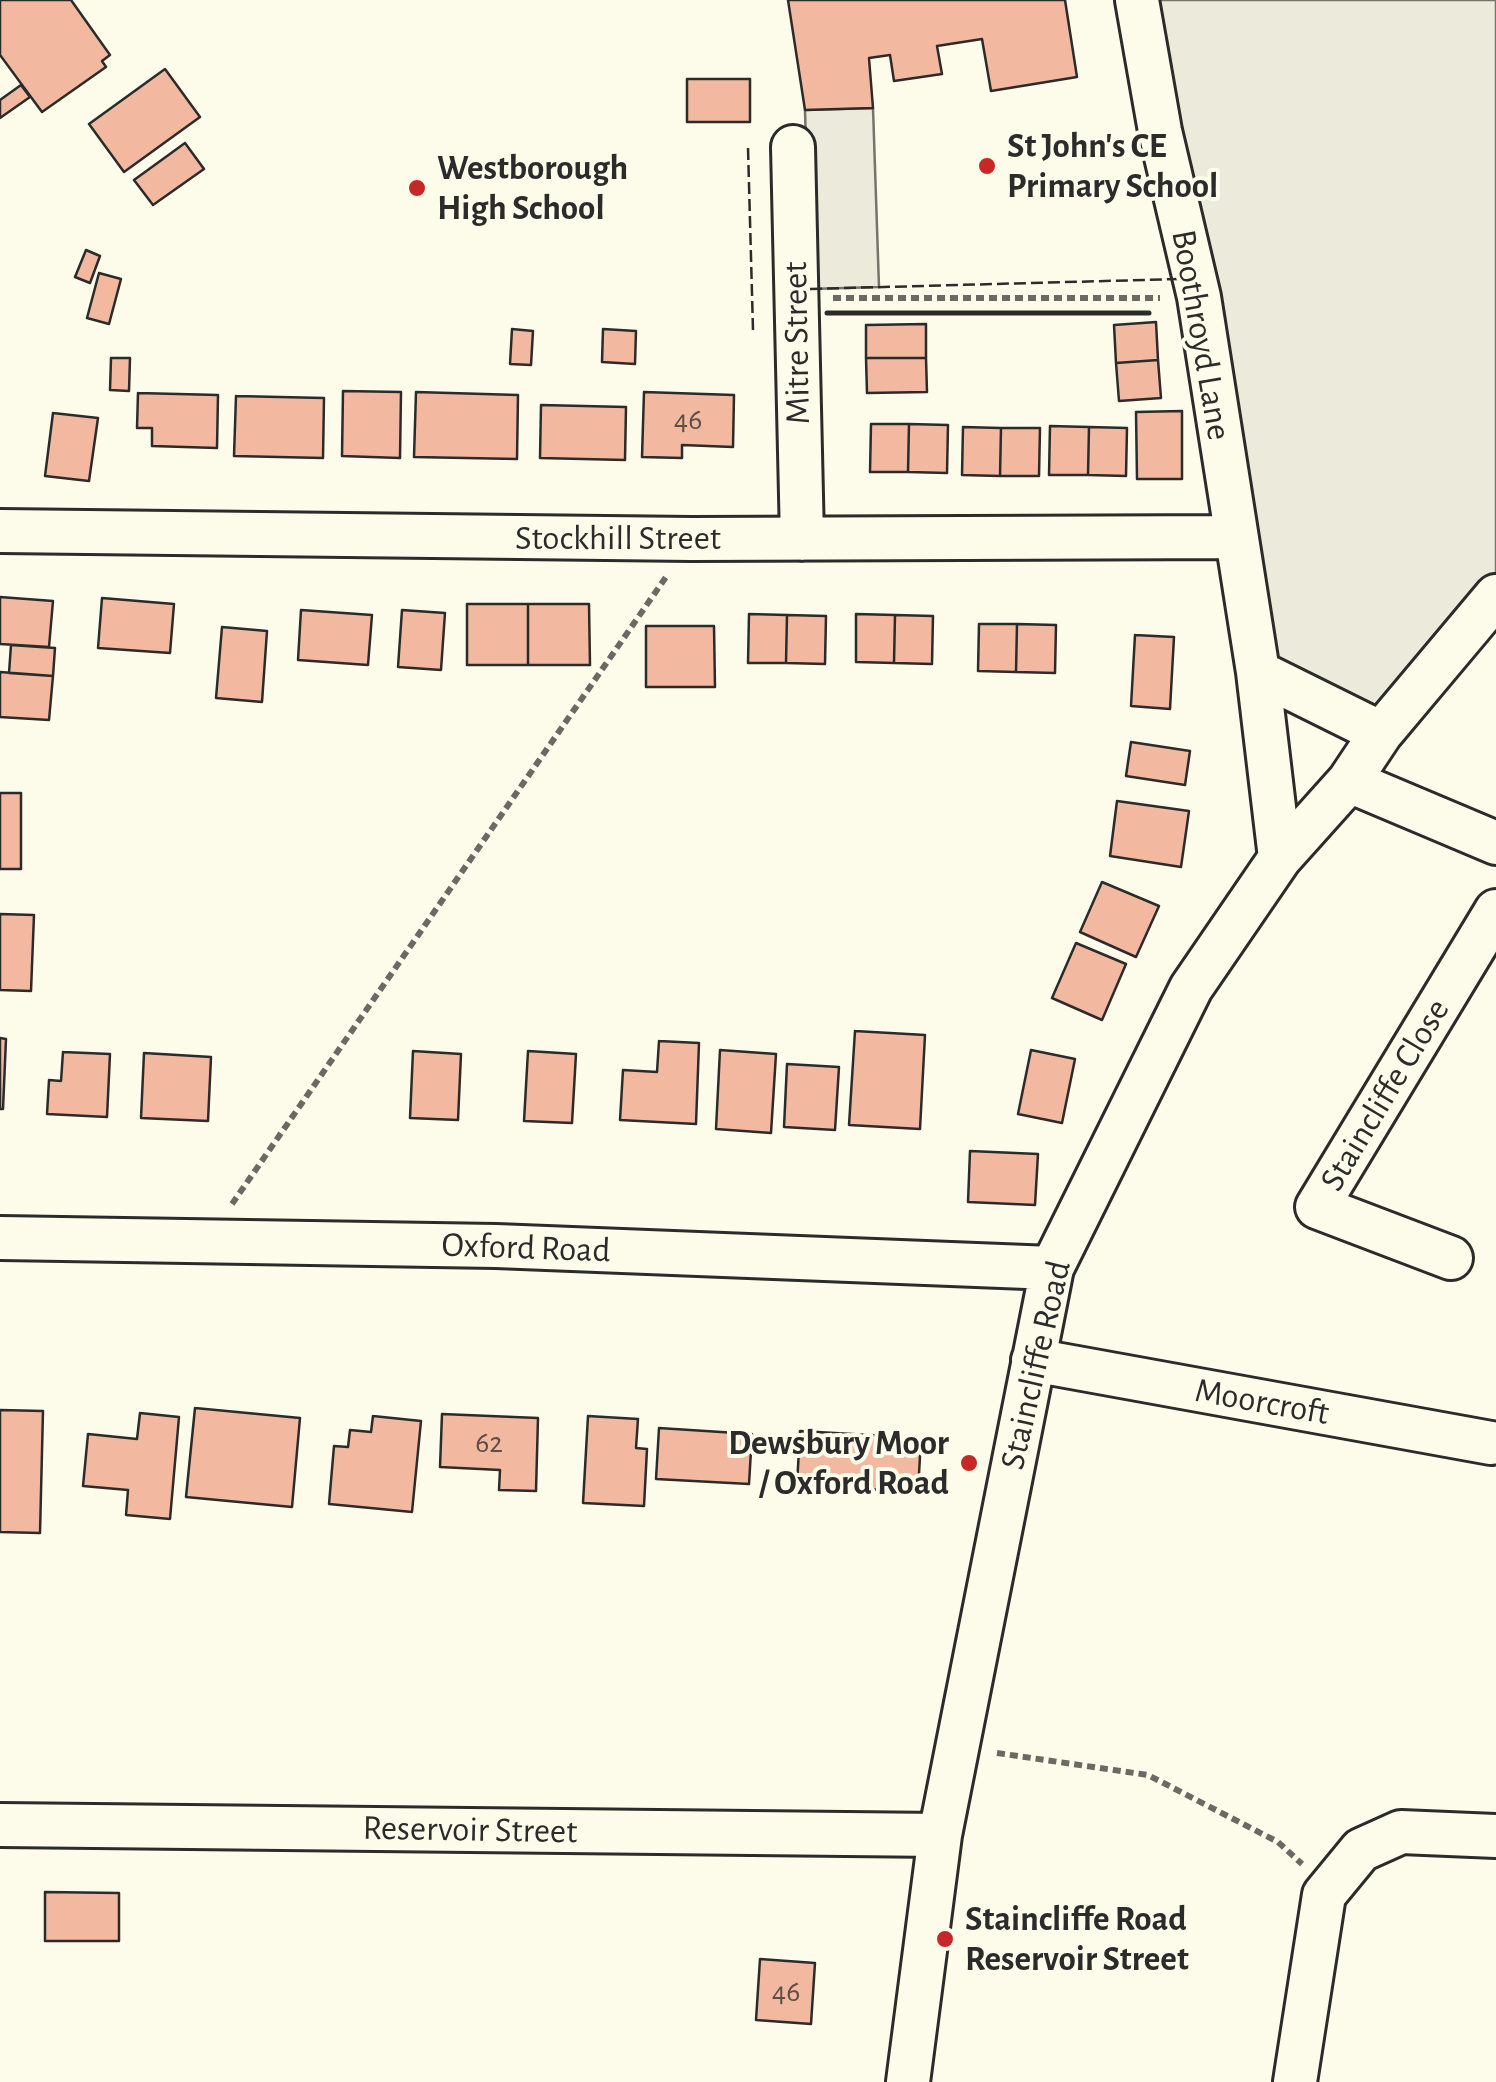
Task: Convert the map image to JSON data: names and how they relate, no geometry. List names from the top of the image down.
{
  "streets": {
    "street": [
      "Boothroyd Lane",
      "Mitre Street",
      "Stockhill Street",
      "Staincliffe Close",
      "Oxford Road",
      "Staincliffe Road",
      "Moorcroft",
      "Reservoir Street"
    ]
  },
  "crossings": [
    ["Boothroyd Lane", "Stockhill Street"],
    ["Boothroyd Lane", "Staincliffe Road"],
    ["Mitre Street", "Stockhill Street"],
    ["Oxford Road", "Staincliffe Road"],
    ["Staincliffe Road", "Moorcroft"],
    ["Staincliffe Road", "Reservoir Street"]
  ],
  "places": [
    "St John's CE Primary School",
    "Westborough High School",
    "Dewsbury Moor / Oxford Road",
    "Staincliffe Road Reservoir Street"
  ],
  "house_numbers": ["46", "62", "46"]
}
